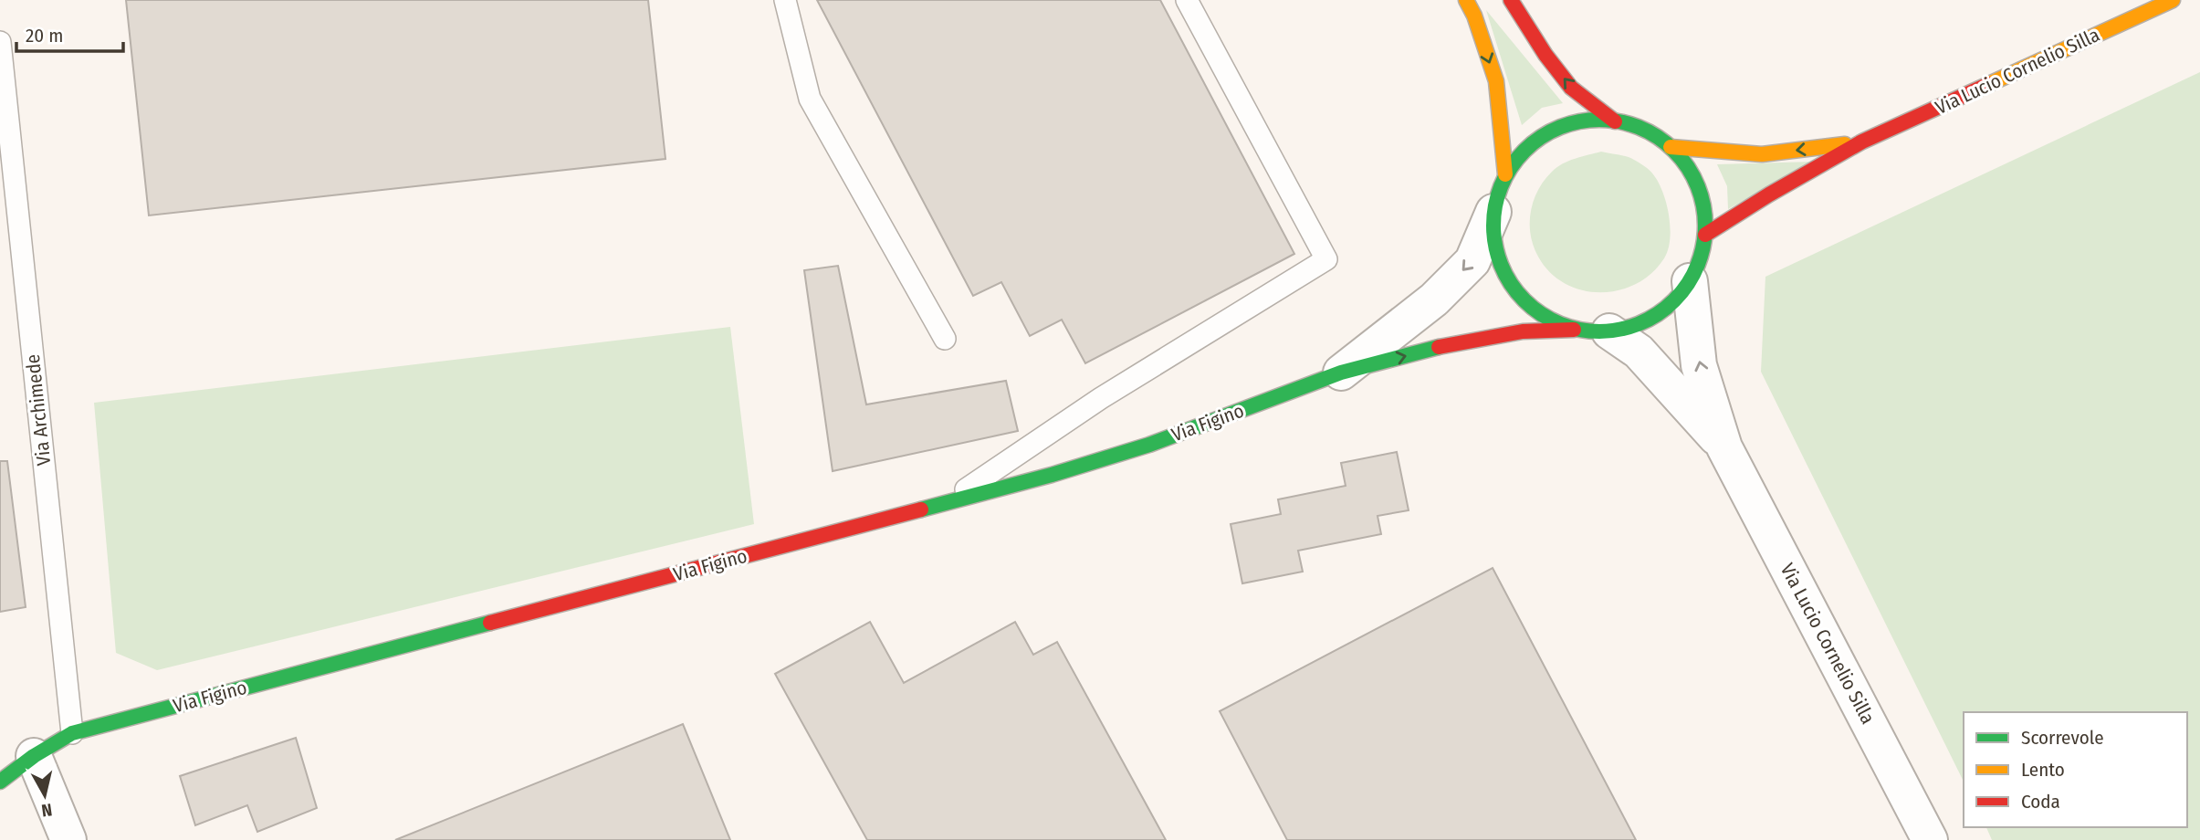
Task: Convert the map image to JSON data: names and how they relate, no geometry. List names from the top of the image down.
{
  "streets": {
    "street": ["Via Lucio Cornelio Silla", "Via Figino"],
    "lane": ["Via Archimede"]
  },
  "crossings": [
    ["Via Lucio Cornelio Silla", "Via Figino"],
    ["Via Archimede", "Via Figino"]
  ],
  "legend": ["Scorrevole", "Lento", "Coda"],
  "scale_bar": "20 m",
  "north": "bottom"
}
